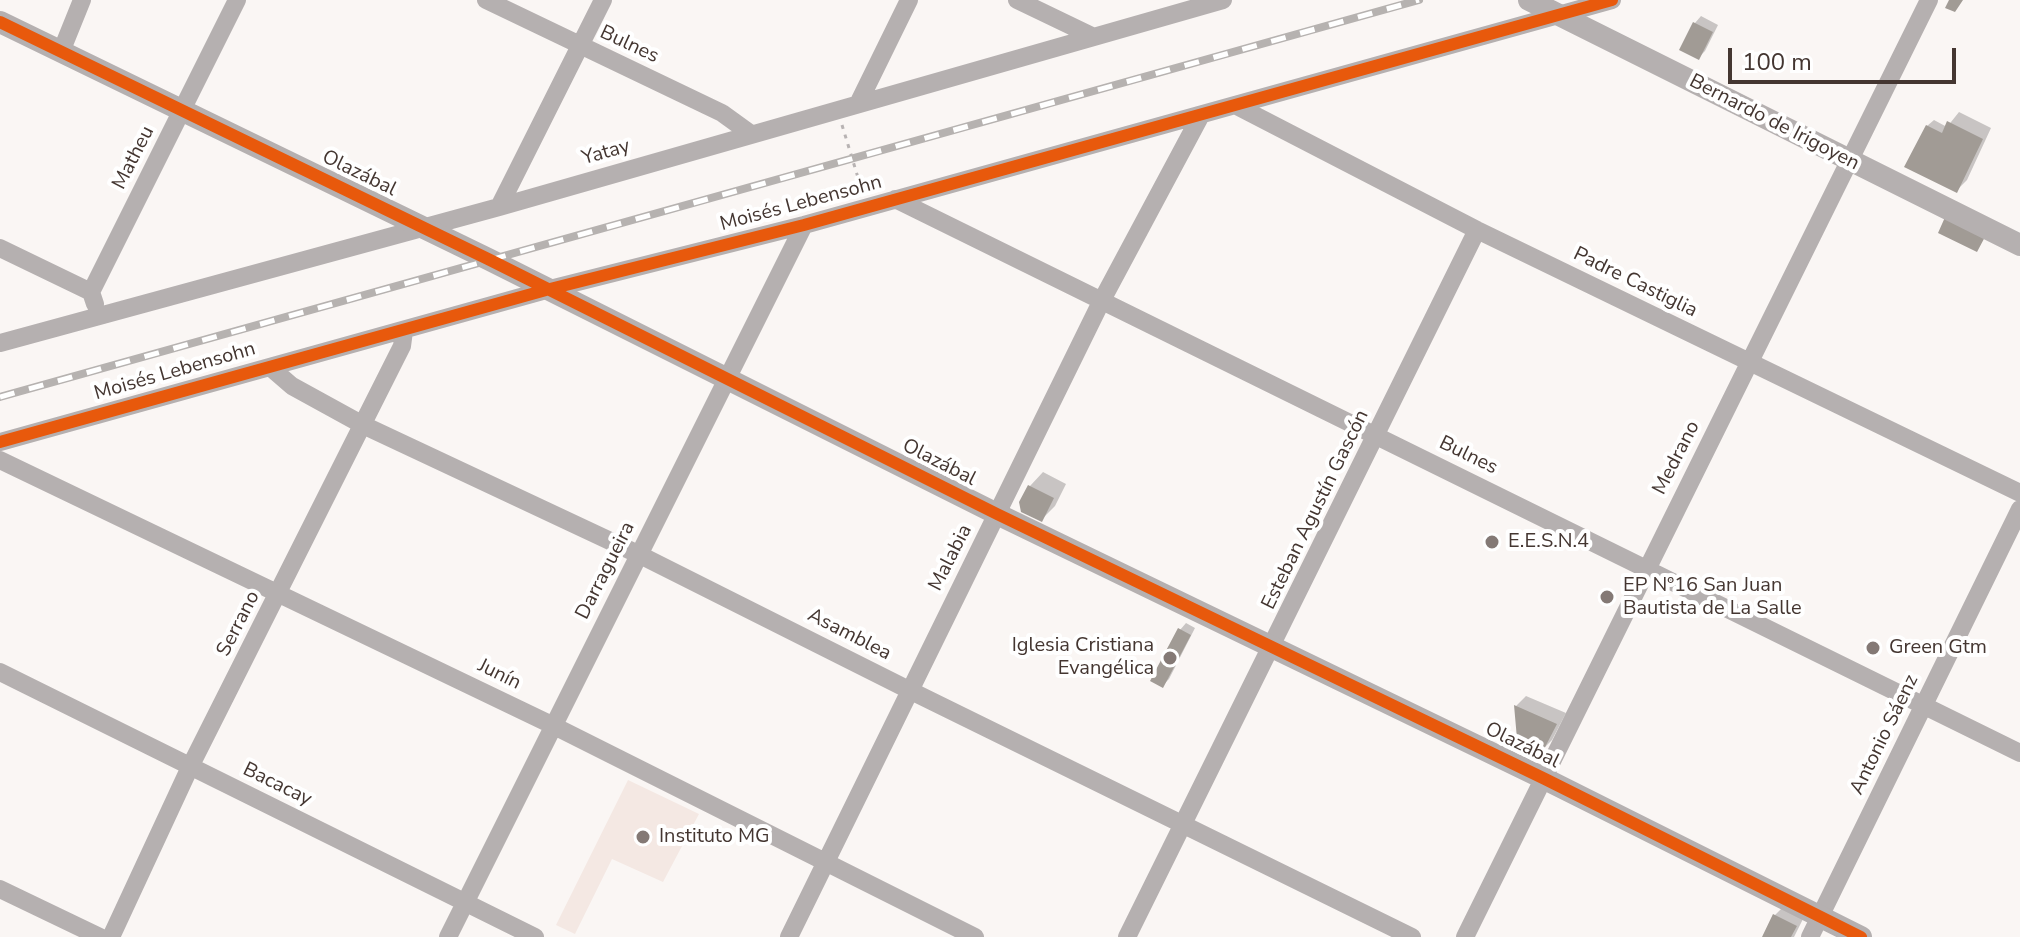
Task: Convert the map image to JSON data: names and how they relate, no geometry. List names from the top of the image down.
{
  "streets": {
    "street": [
      "Bulnes",
      "Bernardo de Irigoyen",
      "Yatay",
      "Matheu",
      "Olazábal",
      "Moisés Lebensohn",
      "Padre Castiglia",
      "Medrano",
      "Esteban Agustín Gascón",
      "Malabia",
      "Darragueira",
      "Serrano",
      "Asamblea",
      "Junín",
      "Antonio Sáenz",
      "Bacacay"
    ]
  },
  "crossings": [
    ["Bulnes", "Yatay"],
    ["Bulnes", "Moisés Lebensohn"],
    ["Bulnes", "Medrano"],
    ["Bulnes", "Esteban Agustín Gascón"],
    ["Bulnes", "Malabia"],
    ["Bulnes", "Antonio Sáenz"],
    ["Bernardo de Irigoyen", "Moisés Lebensohn"],
    ["Bernardo de Irigoyen", "Medrano"],
    ["Yatay", "Olazábal"],
    ["Matheu", "Olazábal"],
    ["Olazábal", "Moisés Lebensohn"],
    ["Olazábal", "Medrano"],
    ["Olazábal", "Esteban Agustín Gascón"],
    ["Olazábal", "Malabia"],
    ["Olazábal", "Darragueira"],
    ["Olazábal", "Antonio Sáenz"],
    ["Moisés Lebensohn", "Padre Castiglia"],
    ["Moisés Lebensohn", "Malabia"],
    ["Moisés Lebensohn", "Darragueira"],
    ["Moisés Lebensohn", "Serrano"],
    ["Moisés Lebensohn", "Asamblea"],
    ["Padre Castiglia", "Medrano"],
    ["Padre Castiglia", "Esteban Agustín Gascón"],
    ["Esteban Agustín Gascón", "Asamblea"],
    ["Malabia", "Asamblea"],
    ["Malabia", "Junín"],
    ["Darragueira", "Asamblea"],
    ["Darragueira", "Junín"],
    ["Darragueira", "Bacacay"],
    ["Serrano", "Asamblea"],
    ["Serrano", "Junín"],
    ["Serrano", "Bacacay"]
  ],
  "places": [
    "E.E.S.N.4",
    "EP Nº16 San Juan Bautista de La Salle",
    "Green Gtm",
    "Iglesia Cristiana Evangélica",
    "Instituto MG"
  ],
  "scale_bar": "100 m"
}
